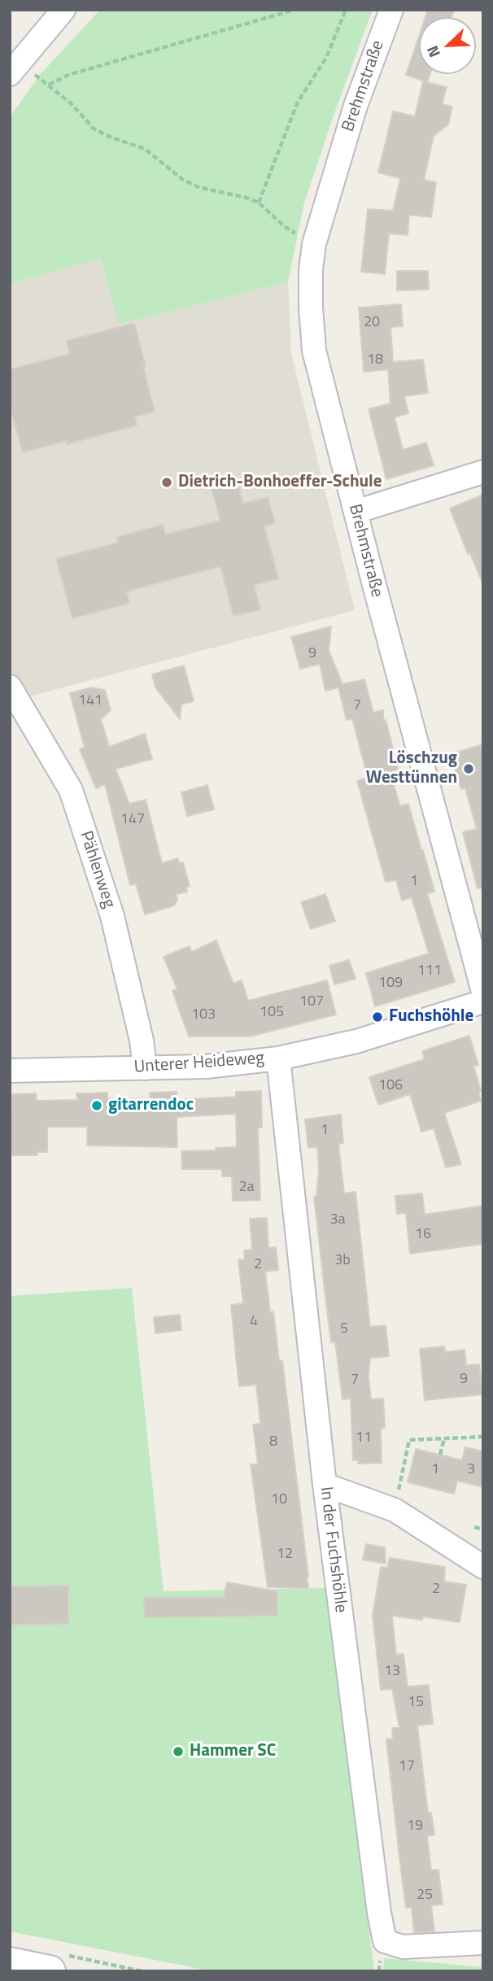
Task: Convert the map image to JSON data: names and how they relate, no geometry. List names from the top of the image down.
{
  "streets": {
    "street": [
      "Brehmstraße",
      "Pählenweg",
      "Unterer Heideweg",
      "In der Fuchshöhle"
    ]
  },
  "crossings": [
    ["Pählenweg", "Unterer Heideweg"],
    ["Unterer Heideweg", "In der Fuchshöhle"]
  ],
  "places": [
    "Dietrich-Bonhoeffer-Schule",
    "Löschzug Westtünnen",
    "Fuchshöhle",
    "gitarrendoc",
    "Hammer SC"
  ],
  "house_numbers": [
    "20",
    "18",
    "9",
    "141",
    "7",
    "147",
    "1",
    "111",
    "109",
    "107",
    "105",
    "103",
    "106",
    "1",
    "2a",
    "3a",
    "16",
    "3b",
    "2",
    "4",
    "5",
    "9",
    "7",
    "11",
    "8",
    "1",
    "3",
    "10",
    "12",
    "2",
    "13",
    "15",
    "17",
    "19",
    "25"
  ],
  "north": "bottom left"
}
